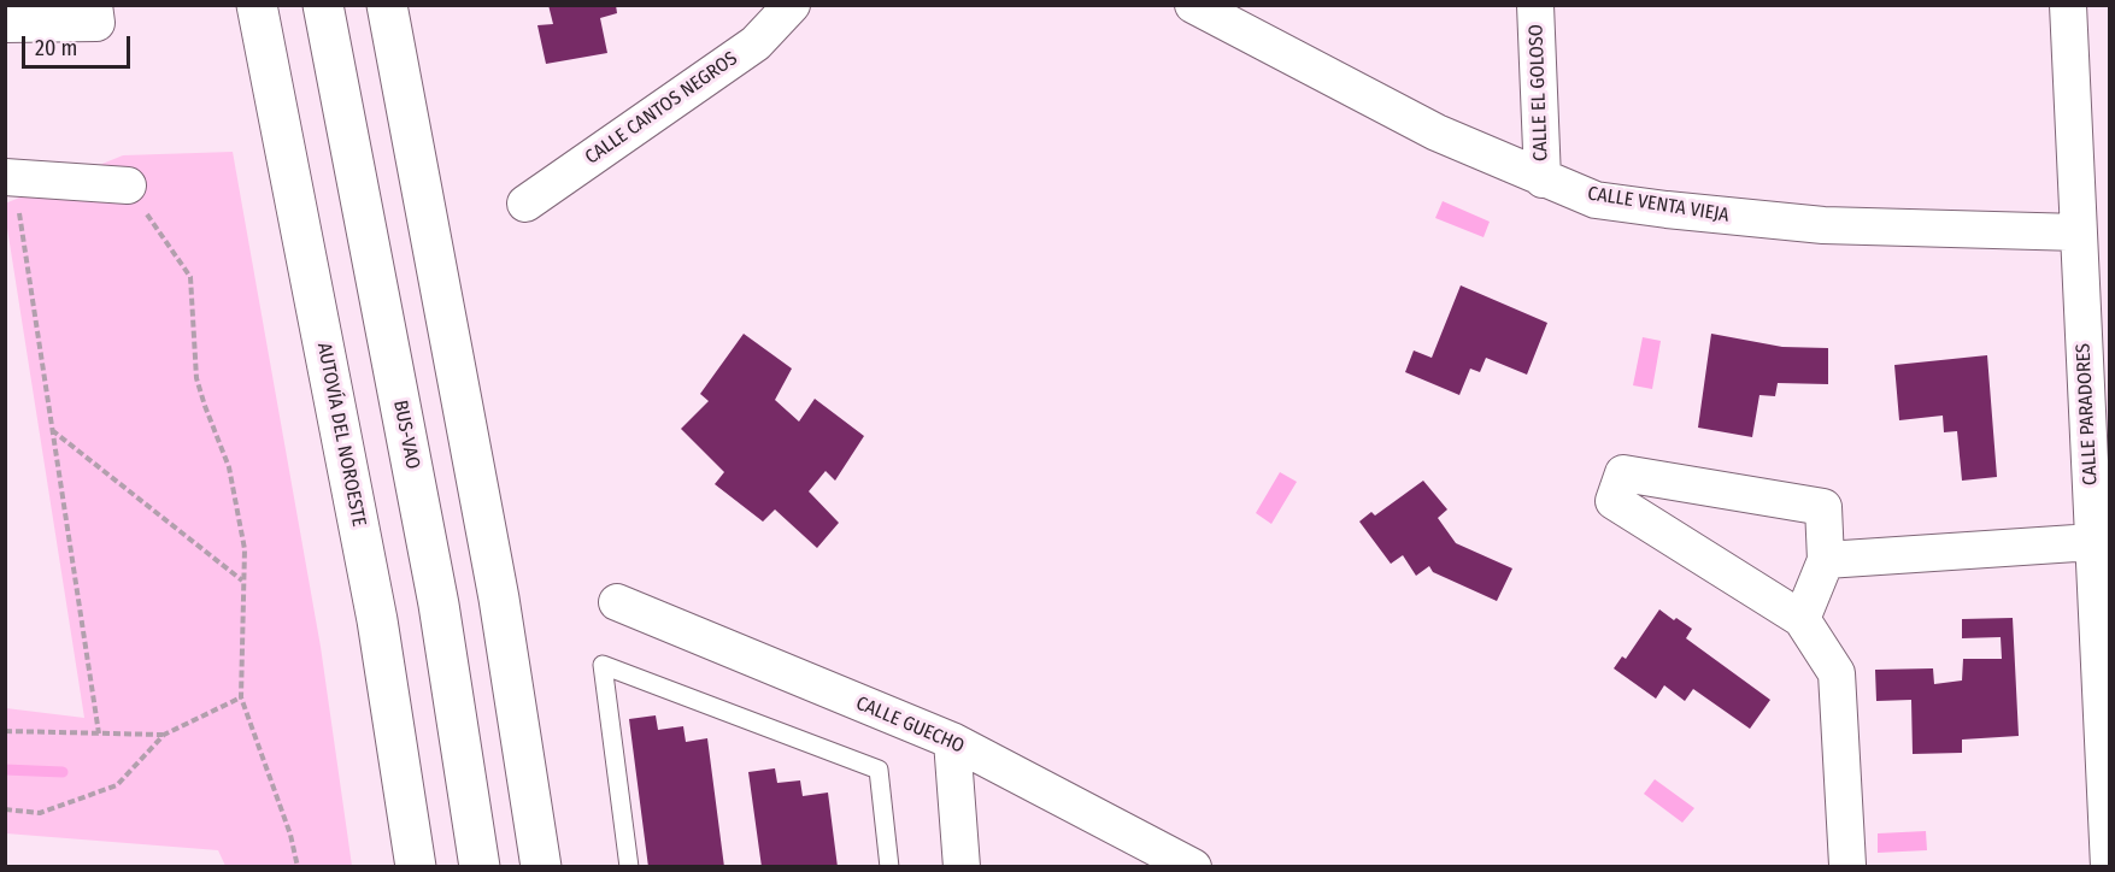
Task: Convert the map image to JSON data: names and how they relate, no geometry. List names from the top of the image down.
{
  "streets": {
    "highway": ["AUTOVÍA DEL NOROESTE", "BUS-VAO"],
    "street": [
      "CALLE EL GOLOSO",
      "CALLE CANTOS NEGROS",
      "CALLE VENTA VIEJA",
      "CALLE PARADORES",
      "CALLE GUECHO"
    ]
  },
  "crossings": [
    ["CALLE EL GOLOSO", "CALLE VENTA VIEJA"],
    ["CALLE VENTA VIEJA", "CALLE PARADORES"]
  ],
  "scale_bar": "20 m"
}
